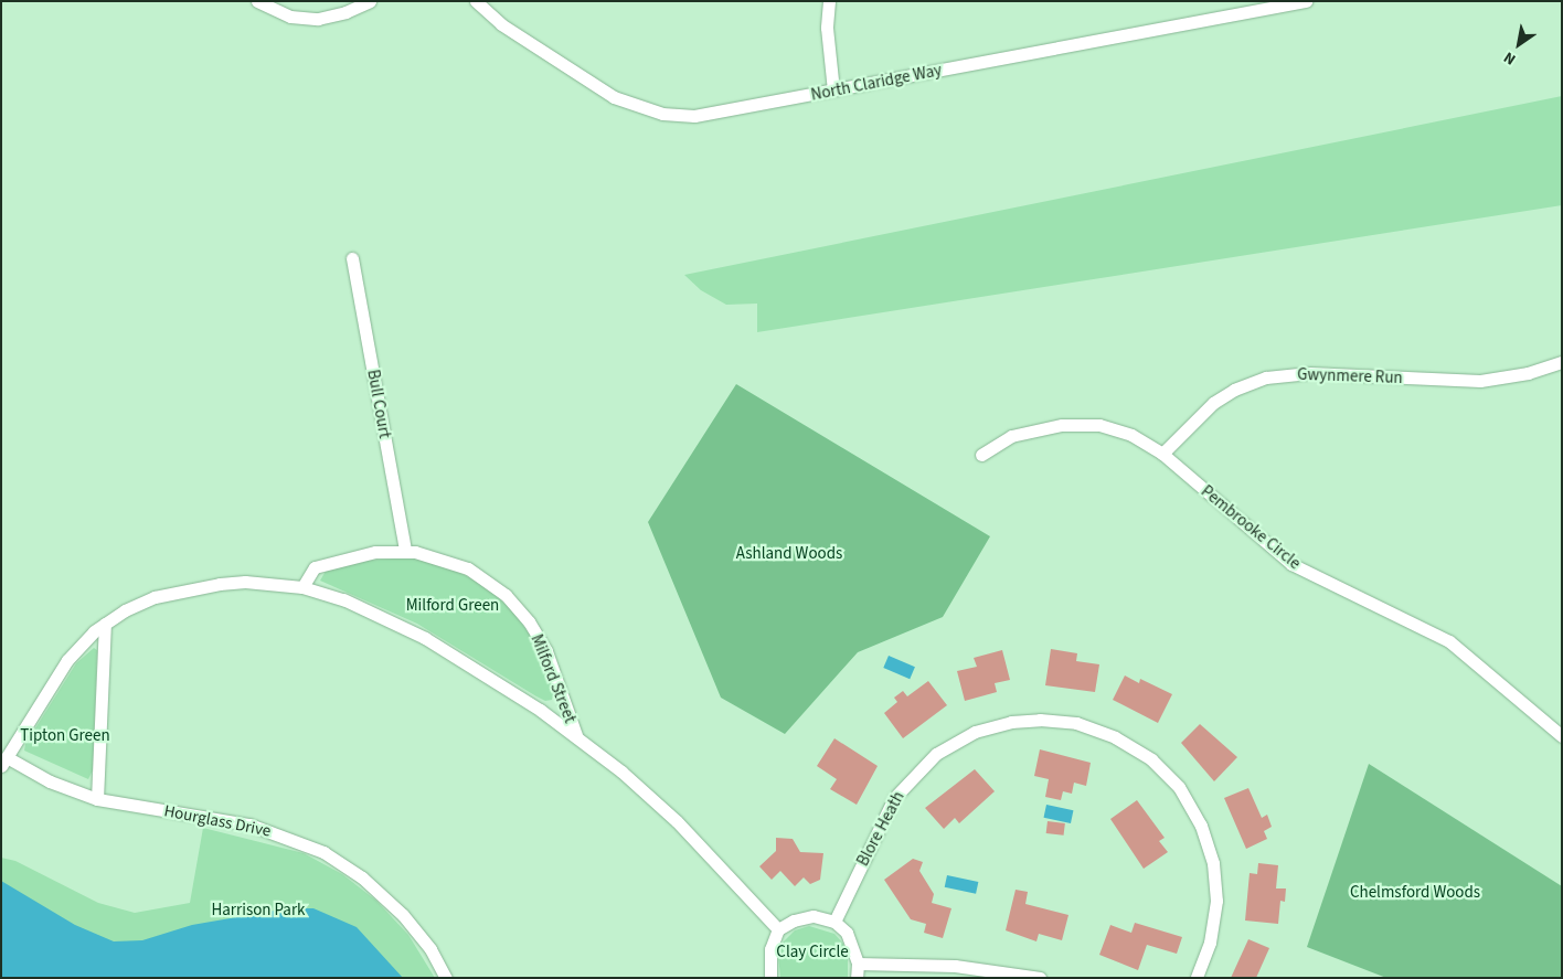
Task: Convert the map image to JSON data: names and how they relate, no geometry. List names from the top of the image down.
{
  "streets": {
    "street": [
      "North Claridge Way",
      "Gwynmere Run",
      "Bull Court",
      "Pembrooke Circle",
      "Milford Street",
      "Hourglass Drive",
      "Blore Heath"
    ]
  },
  "crossings": [
    ["Gwynmere Run", "Pembrooke Circle"],
    ["Bull Court", "Milford Street"],
    ["Milford Street", "Hourglass Drive"]
  ],
  "parks": [
    "Ashland Woods",
    "Milford Green",
    "Tipton Green",
    "Chelmsford Woods",
    "Harrison Park",
    "Clay Circle"
  ],
  "north": "bottom left"
}
